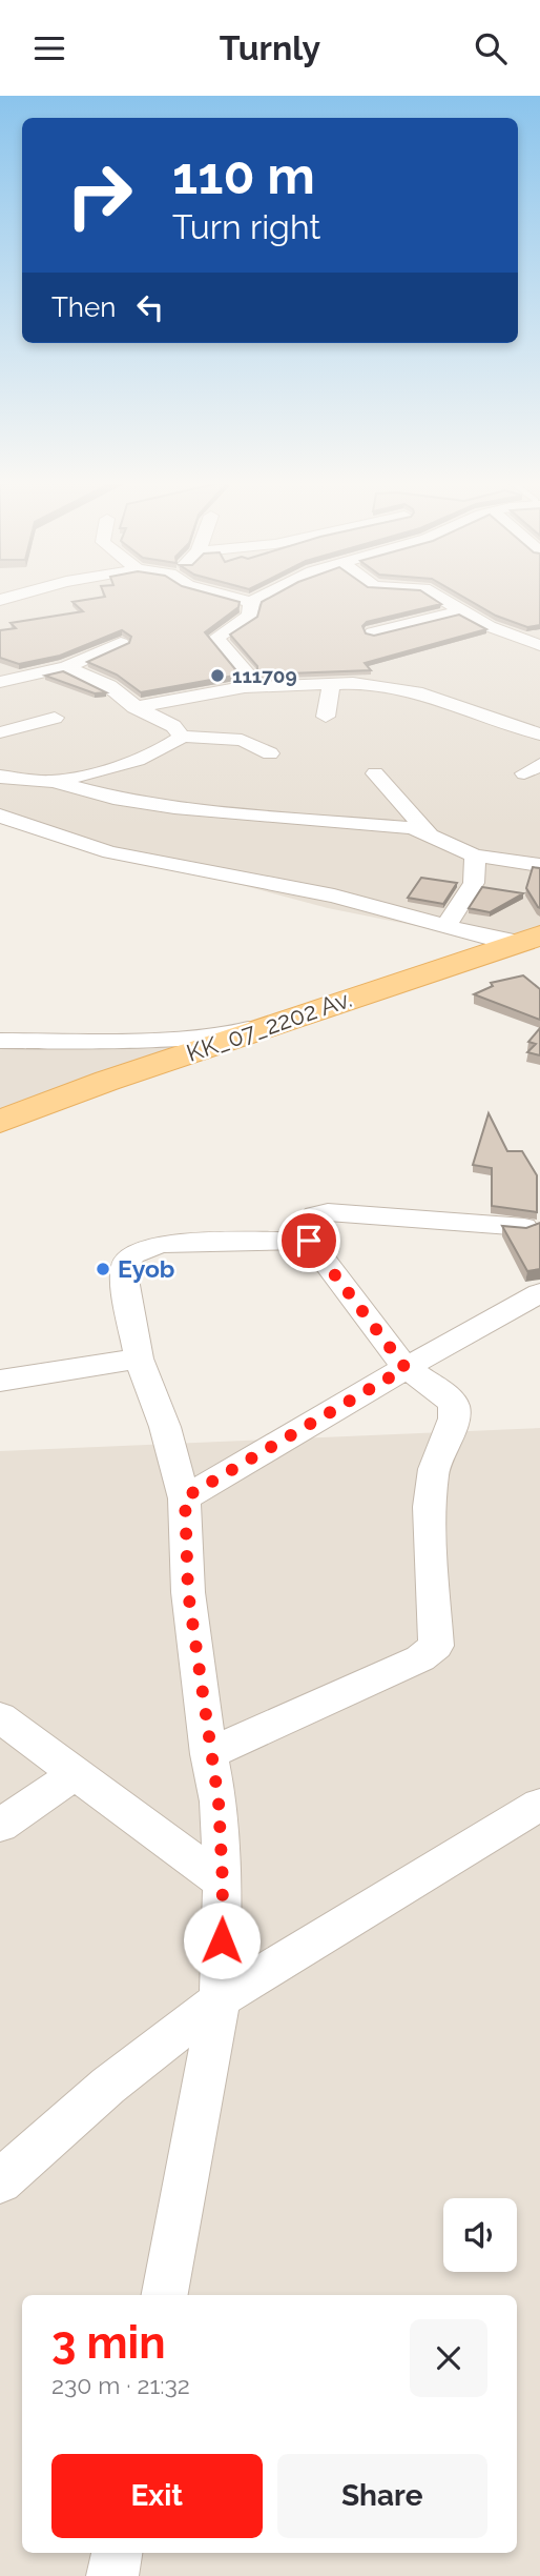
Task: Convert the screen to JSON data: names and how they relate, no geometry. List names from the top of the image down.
{
  "streets": {
    "main road": ["KK_07_2202 Av."]
  },
  "places": ["111709", "Eyob"],
  "page": {
    "header": "Turnly",
    "turn": ["110 m", "Turn right"],
    "then": "Then",
    "heading": ["3 min", "230 m · 21:32"],
    "buttons": ["Exit", "Share"]
  }
}
